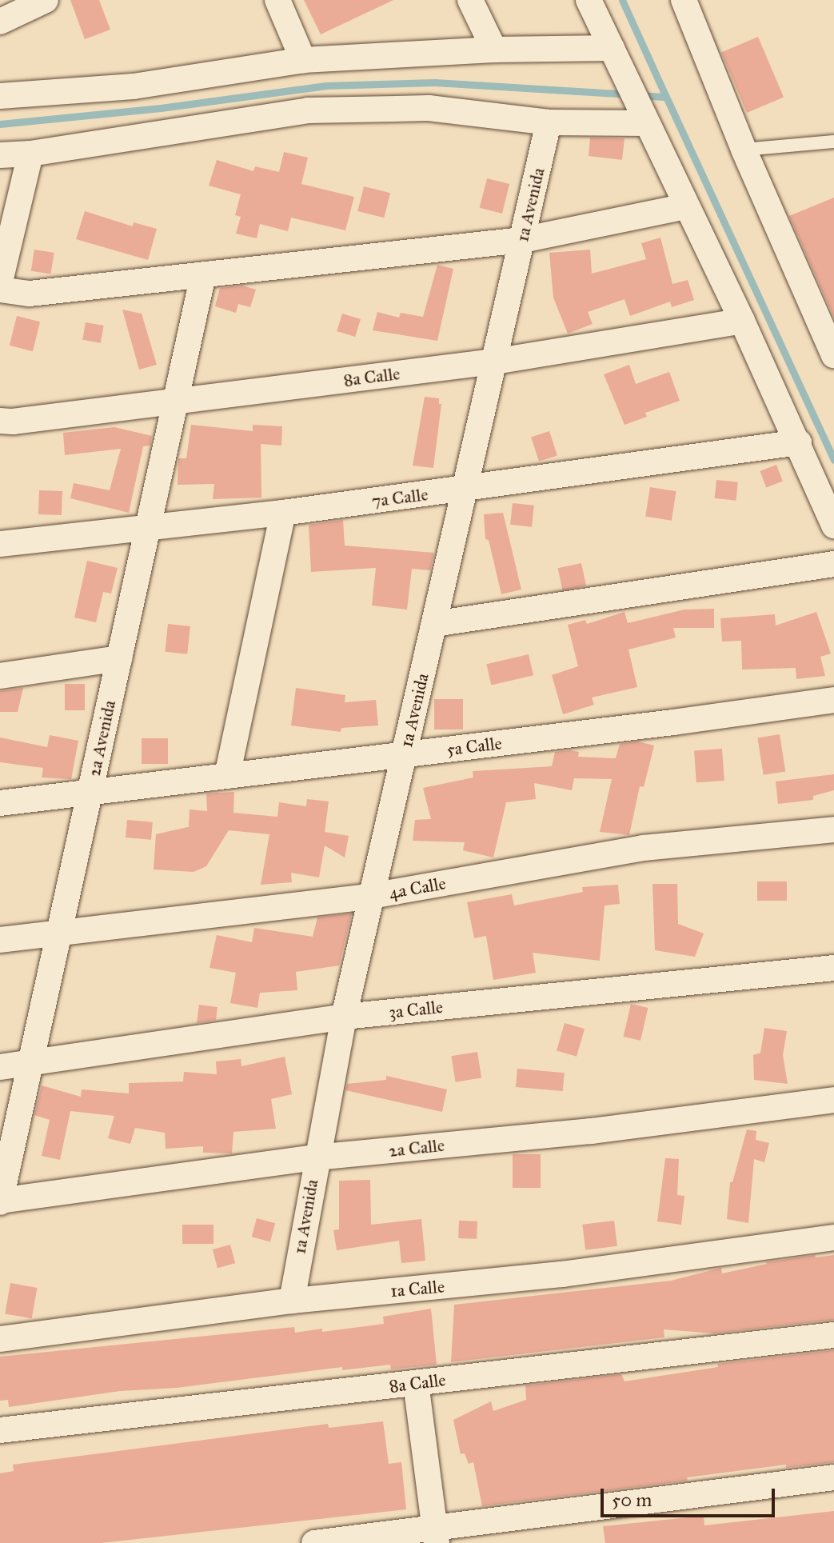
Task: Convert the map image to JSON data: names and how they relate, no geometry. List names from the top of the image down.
{
  "streets": {
    "street": [
      "1a Avenida",
      "8a Calle",
      "7a Calle",
      "2a Avenida",
      "5a Calle",
      "4a Calle",
      "3a Calle",
      "2a Calle",
      "1a Calle"
    ]
  },
  "crossings": [
    ["1a Avenida", "8a Calle"],
    ["1a Avenida", "7a Calle"],
    ["1a Avenida", "5a Calle"],
    ["1a Avenida", "4a Calle"],
    ["1a Avenida", "3a Calle"],
    ["1a Avenida", "2a Calle"],
    ["1a Avenida", "1a Calle"],
    ["8a Calle", "2a Avenida"],
    ["7a Calle", "2a Avenida"],
    ["2a Avenida", "5a Calle"],
    ["2a Avenida", "4a Calle"],
    ["2a Avenida", "3a Calle"],
    ["2a Avenida", "2a Calle"]
  ],
  "scale_bar": "50 m"
}
